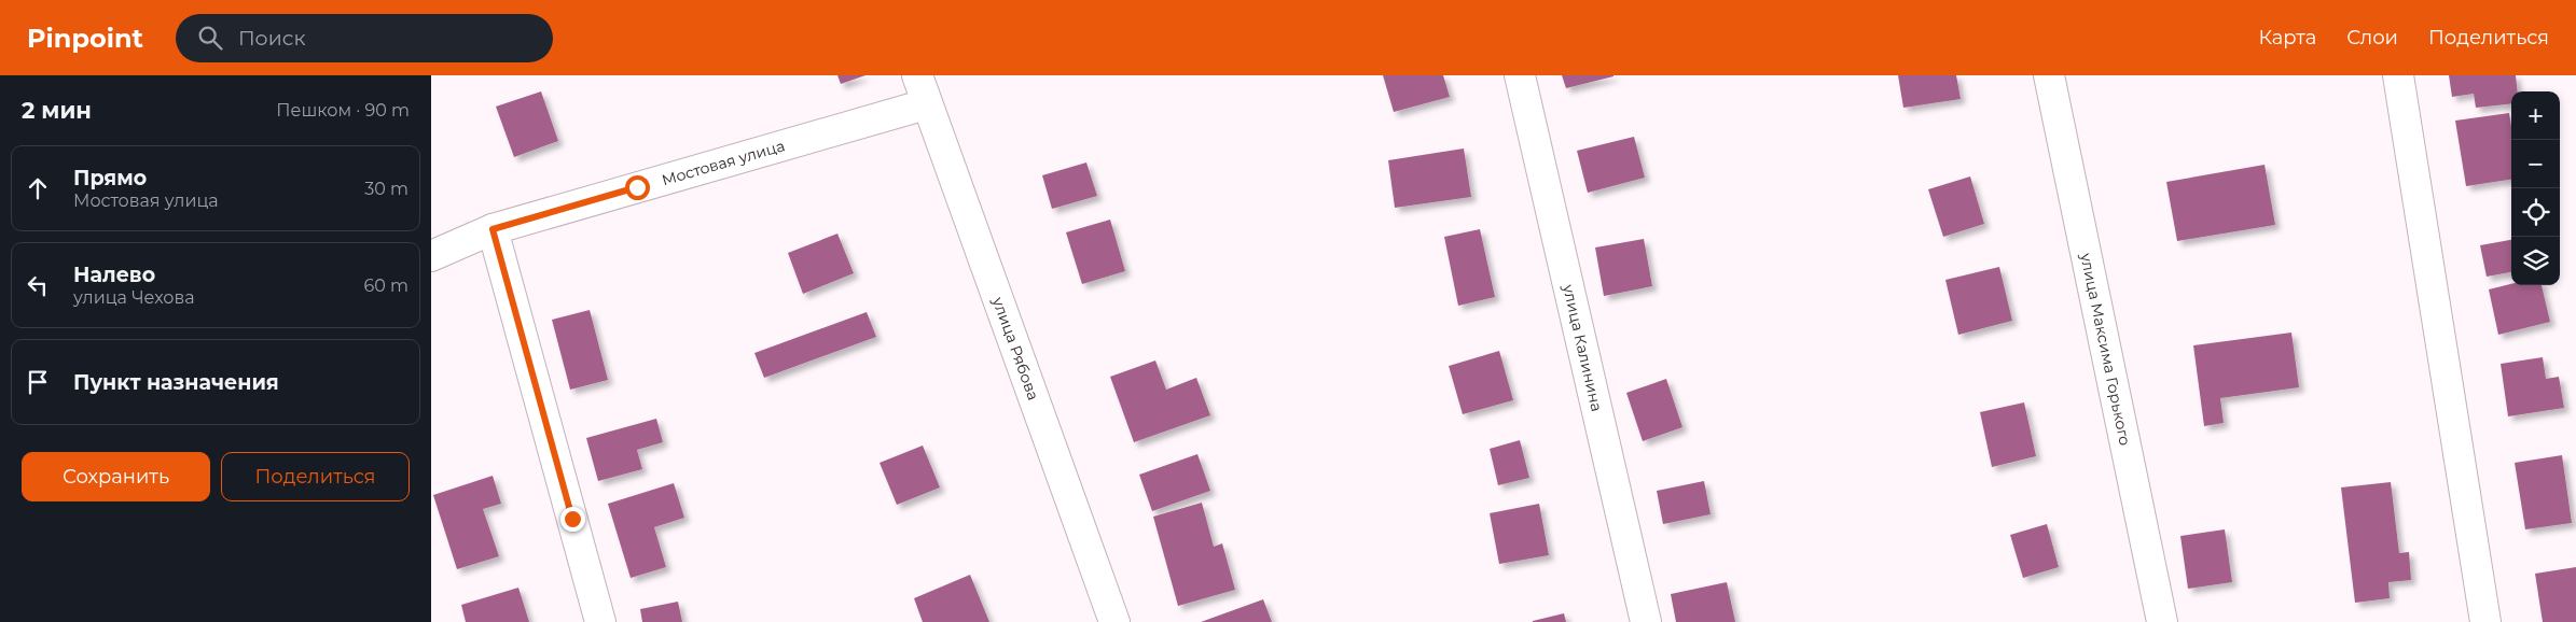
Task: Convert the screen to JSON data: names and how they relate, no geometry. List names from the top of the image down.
{
  "streets": {
    "street": [
      "Мостовая улица",
      "улица Рябова",
      "улица Калинина",
      "улица Максима Горького"
    ]
  },
  "crossings": [
    ["Мостовая улица", "улица Рябова"]
  ],
  "page": {
    "header": "Pinpoint",
    "search": "Поиск",
    "nav": ["Карта", "Слои", "Поделиться"],
    "heading": ["2 мин", "Пешком · 90 m"],
    "map_buttons": ["+", "−"],
    "list": [
      ["Прямо", "Мостовая улица", "30 m"],
      ["Налево", "улица Чехова", "60 m"],
      "Пункт назначения"
    ],
    "buttons": ["Сохранить", "Поделиться"]
  }
}
